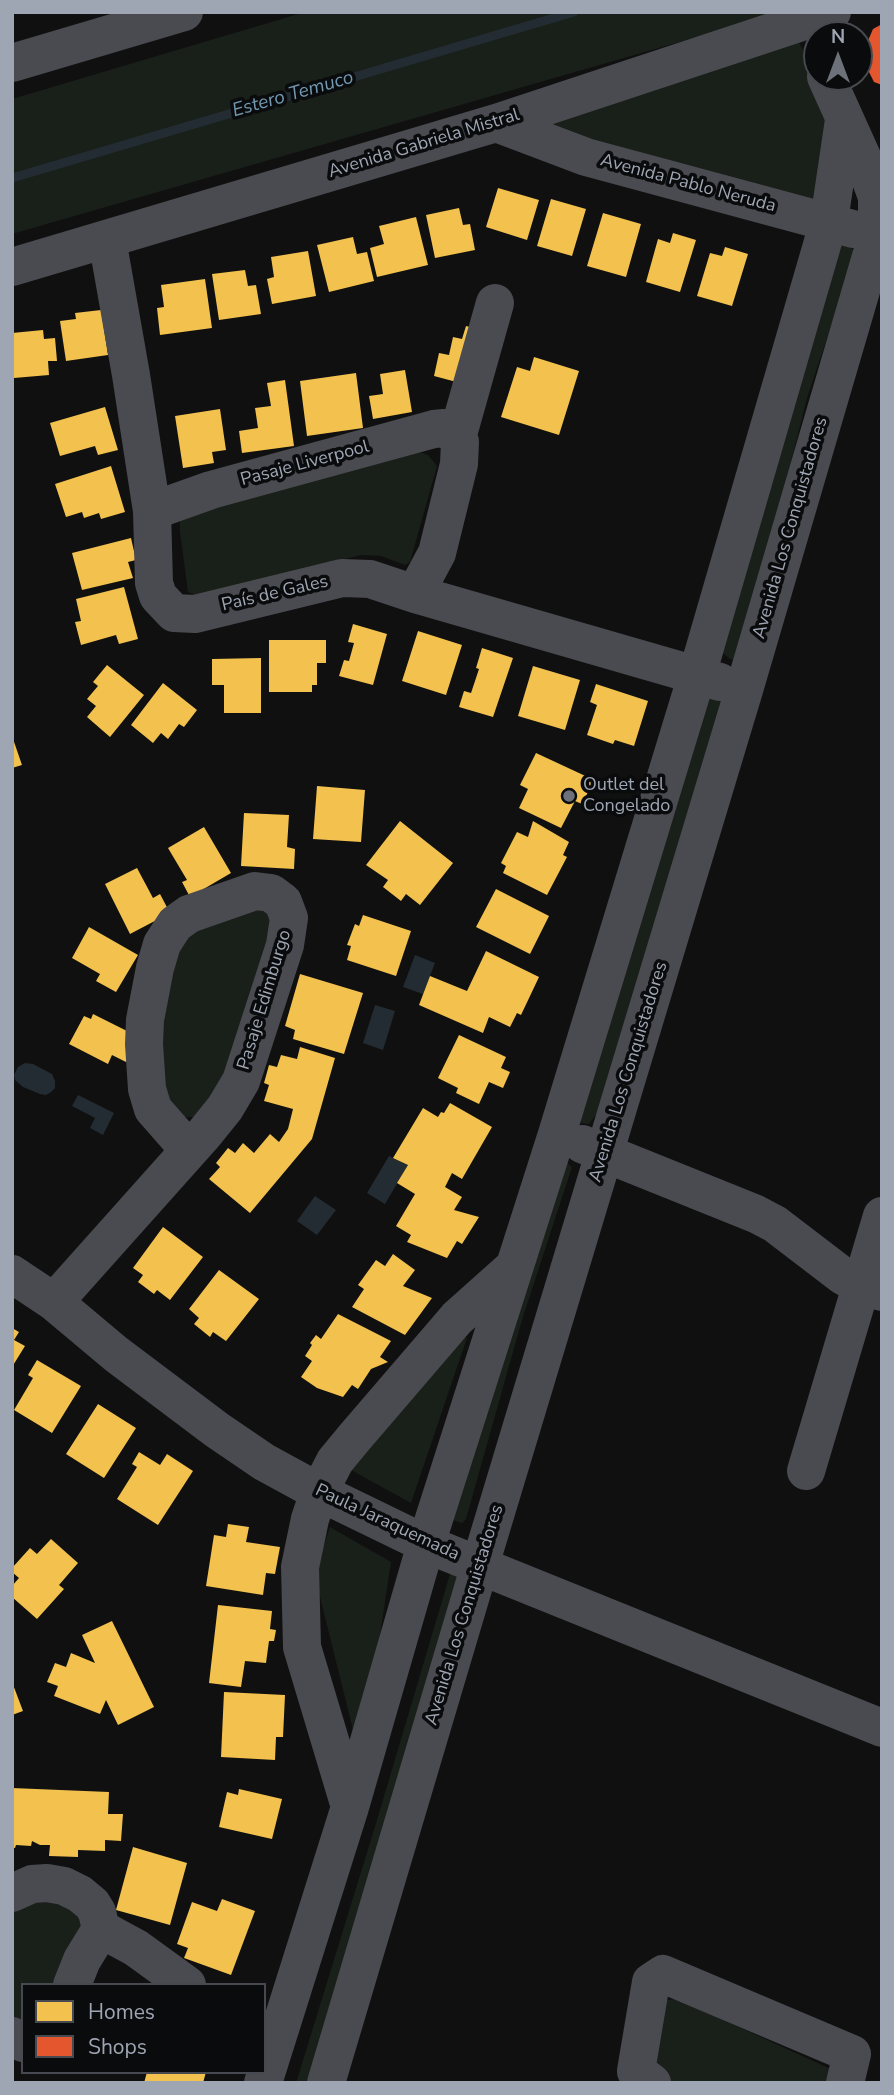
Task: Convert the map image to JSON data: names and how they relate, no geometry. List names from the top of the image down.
{
  "streets": {
    "street": [
      "Avenida Gabriela Mistral",
      "Avenida Pablo Neruda",
      "Pasaje Liverpool",
      "Avenida Los Conquistadores",
      "País de Gales",
      "Pasaje Edimburgo",
      "Paula Jaraquemada"
    ]
  },
  "crossings": [
    ["Avenida Gabriela Mistral", "Avenida Pablo Neruda"],
    ["Avenida Gabriela Mistral", "País de Gales"],
    ["Avenida Pablo Neruda", "Avenida Los Conquistadores"],
    ["Pasaje Liverpool", "País de Gales"],
    ["Avenida Los Conquistadores", "País de Gales"],
    ["Avenida Los Conquistadores", "Paula Jaraquemada"],
    ["Pasaje Edimburgo", "Paula Jaraquemada"]
  ],
  "water": ["Estero Temuco"],
  "places": ["Outlet del Congelado"],
  "legend": ["Homes", "Shops"],
  "north": "top"
}
